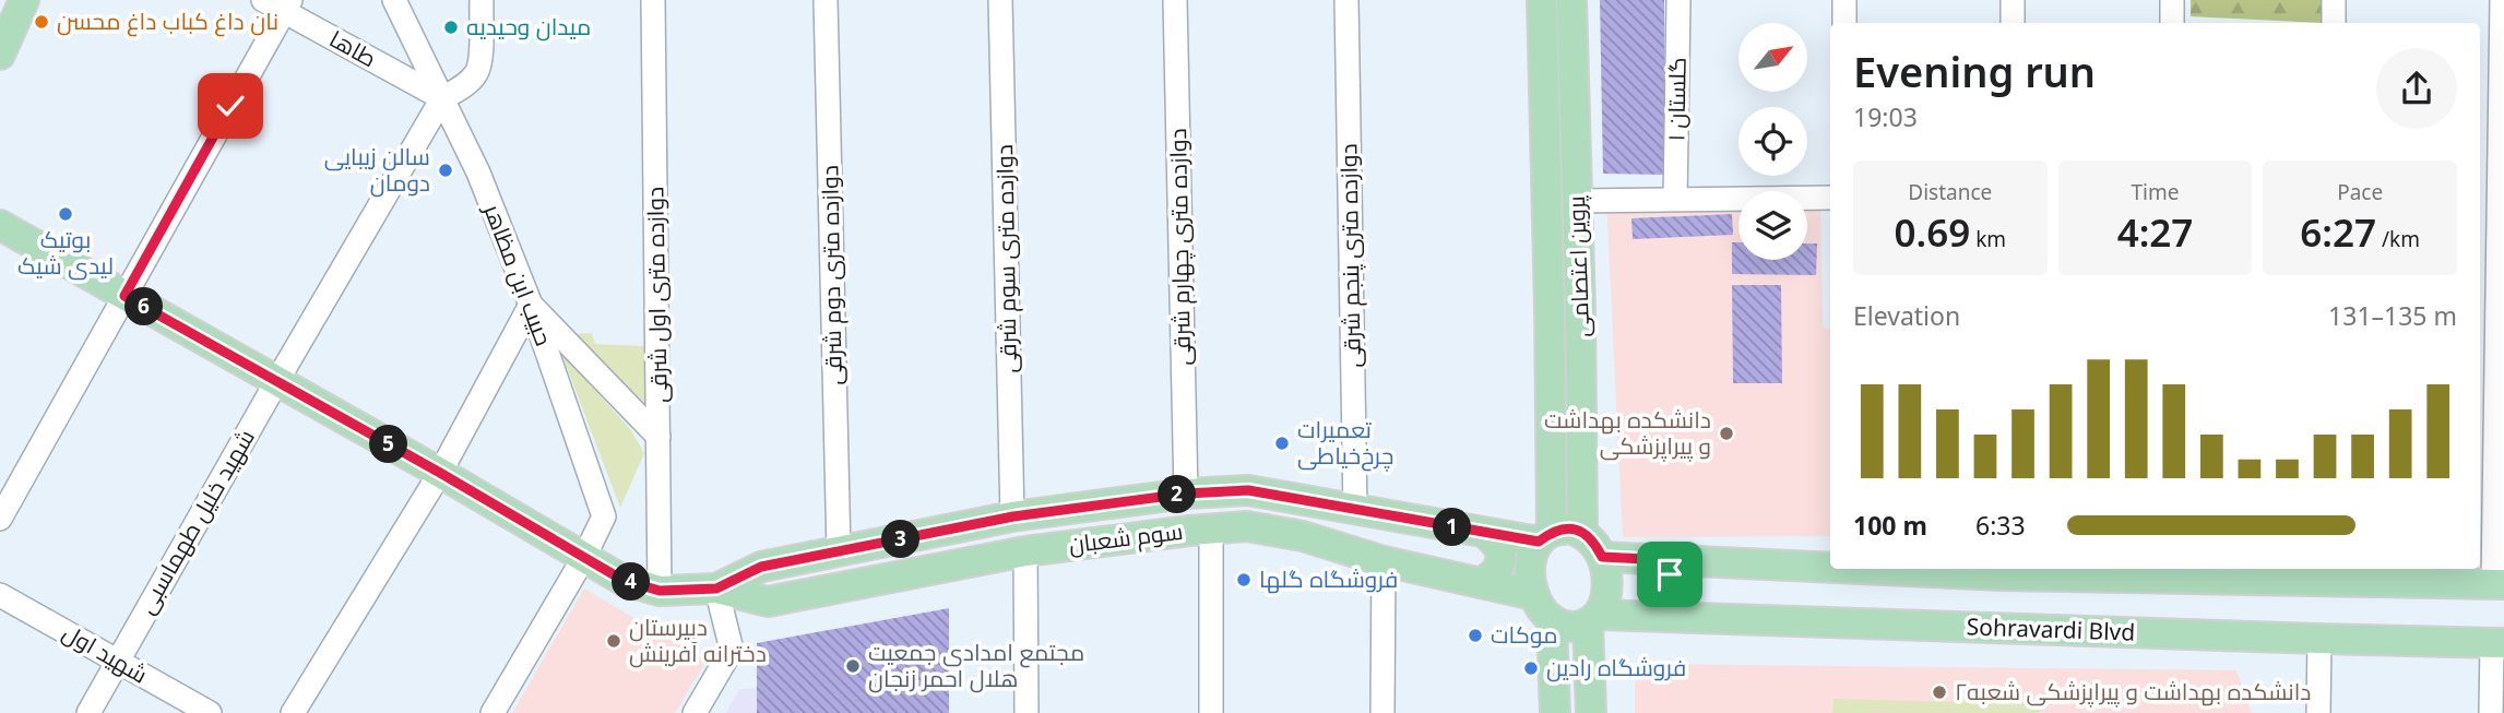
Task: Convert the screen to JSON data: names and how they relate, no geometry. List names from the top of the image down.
{
  "streets": {
    "main road": ["پروین اعتصامی", "سوم شعبان", "Sohravardi Blvd"],
    "street": [
      "طاها",
      "گلستان ۱",
      "دوازده متری چهارم شرقی",
      "دوازده متری پنجم شرقی",
      "دوازده متری سوم شرقی",
      "حبیب ابن مظاهر",
      "دوازده متری دوم شرقی",
      "دوازده متری اول شرقی",
      "شهید خلیل طهماسبی",
      "شهید اول"
    ]
  },
  "crossings": [
    ["طاها", "حبیب ابن مظاهر"],
    ["طاها", "شهید خلیل طهماسبی"],
    ["دوازده متری چهارم شرقی", "سوم شعبان"],
    ["دوازده متری پنجم شرقی", "سوم شعبان"],
    ["دوازده متری سوم شرقی", "سوم شعبان"],
    ["پروین اعتصامی", "سوم شعبان"],
    ["پروین اعتصامی", "Sohravardi Blvd"],
    ["حبیب ابن مظاهر", "شهید خلیل طهماسبی"],
    ["حبیب ابن مظاهر", "سوم شعبان"],
    ["دوازده متری دوم شرقی", "سوم شعبان"],
    ["دوازده متری اول شرقی", "سوم شعبان"],
    ["شهید خلیل طهماسبی", "سوم شعبان"],
    ["شهید خلیل طهماسبی", "شهید اول"],
    ["سوم شعبان", "Sohravardi Blvd"]
  ],
  "places": [
    "نان داغ کباب داغ محسن",
    "میدان وحیدیه",
    "سالن زیبایی دومان",
    "بوتیک لیدی شیک",
    "دانشکده بهداشت و پیراپزشکی",
    "تعمیرات چرخ‌خیاطی",
    "فروشگاه گلها",
    "موکات",
    "دبیرستان دخترانه آفرینش",
    "مجتمع امدادی جمعیت هلال احمر زنجان",
    "فروشگاه رادین",
    "دانشکده بهداشت و پیراپزشکى شعبه۲"
  ],
  "north": "top right",
  "page": {
    "heading": ["Evening run", "19:03"],
    "stats": [
      ["Distance", "0.69 km"],
      ["Time", "4:27"],
      ["Pace", "6:27 /km"]
    ],
    "chart": ["Elevation", "131–135 m"],
    "pins": [
      "6",
      "5",
      "2",
      "1",
      "3",
      "4"
    ],
    "list": [
      {
        "name": "100 m",
        "note": "6:33"
      }
    ]
  }
}
